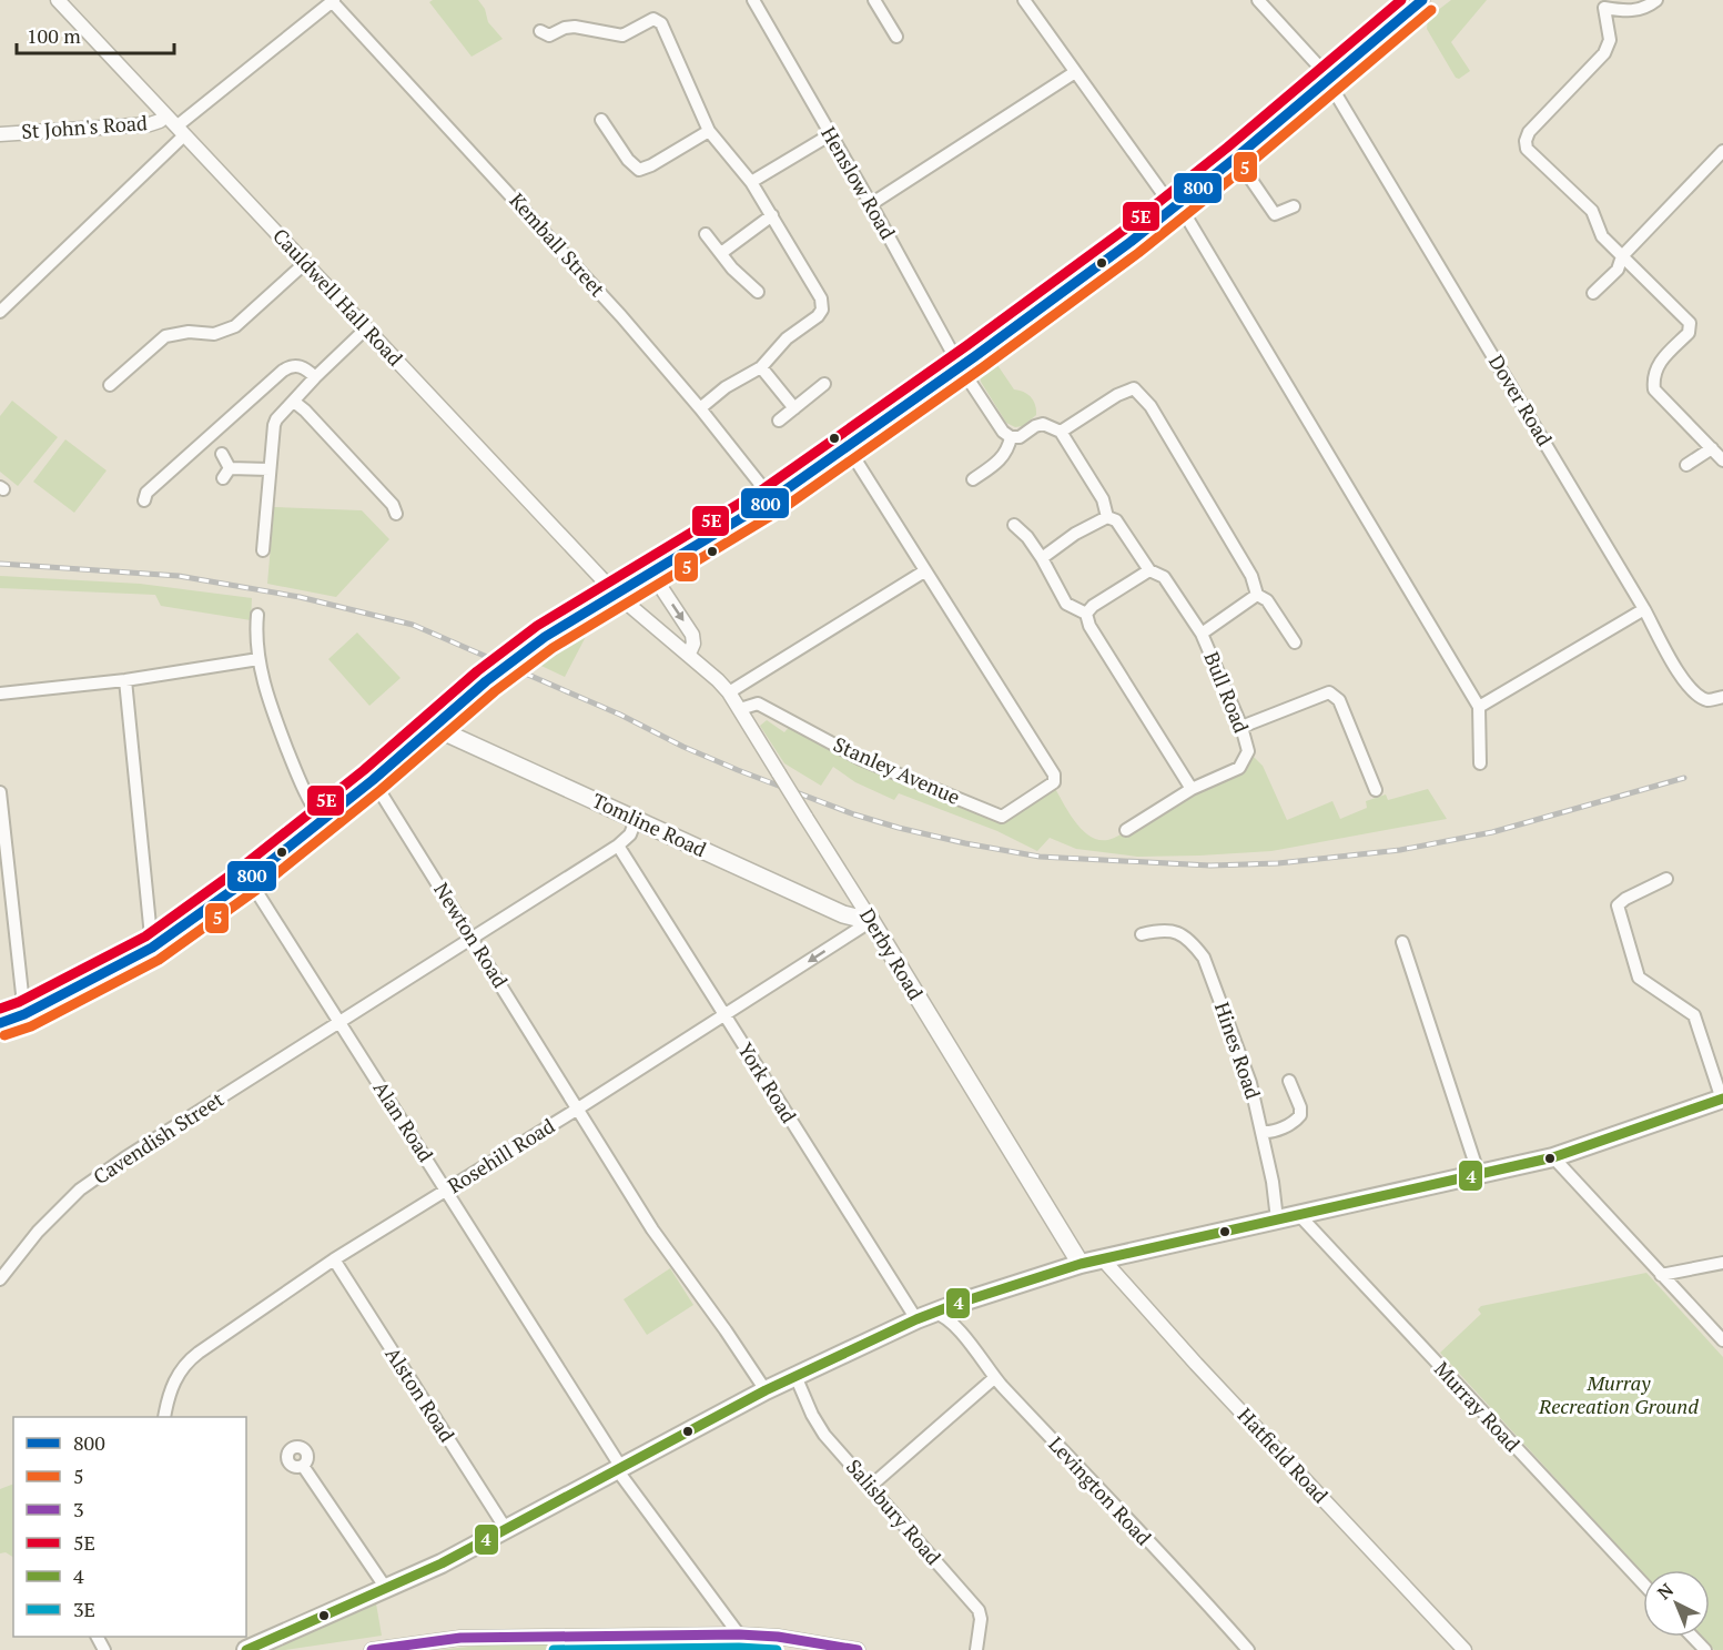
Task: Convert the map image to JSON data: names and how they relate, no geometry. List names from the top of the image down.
{
  "streets": {
    "main road": ["Tomline Road", "Derby Road"],
    "street": [
      "St John's Road",
      "Henslow Road",
      "Kemball Street",
      "Cauldwell Hall Road",
      "Dover Road",
      "Bull Road",
      "Stanley Avenue",
      "Newton Road",
      "Hines Road",
      "York Road",
      "Alan Road",
      "Cavendish Street",
      "Rosehill Road",
      "Alston Road",
      "Murray Road",
      "Hatfield Road",
      "Levington Road",
      "Salisbury Road"
    ]
  },
  "crossings": [
    ["St John's Road", "Cauldwell Hall Road"],
    ["Cauldwell Hall Road", "Derby Road"],
    ["Stanley Avenue", "Derby Road"],
    ["Tomline Road", "Derby Road"],
    ["Tomline Road", "Rosehill Road"],
    ["Newton Road", "Cavendish Street"],
    ["Newton Road", "Rosehill Road"],
    ["Derby Road", "Rosehill Road"],
    ["York Road", "Cavendish Street"],
    ["York Road", "Rosehill Road"],
    ["Alan Road", "Cavendish Street"],
    ["Alan Road", "Rosehill Road"],
    ["Rosehill Road", "Alston Road"]
  ],
  "parks": ["Murray Recreation Ground"],
  "lines": [
    "transit line 800",
    "transit line 5E",
    "transit line 5",
    "transit line 4",
    "transit line 3",
    "transit line 3E"
  ],
  "legend": [
    "800",
    "5",
    "3",
    "5E",
    "4",
    "3E"
  ],
  "scale_bar": "100 m",
  "north": "top left"
}
